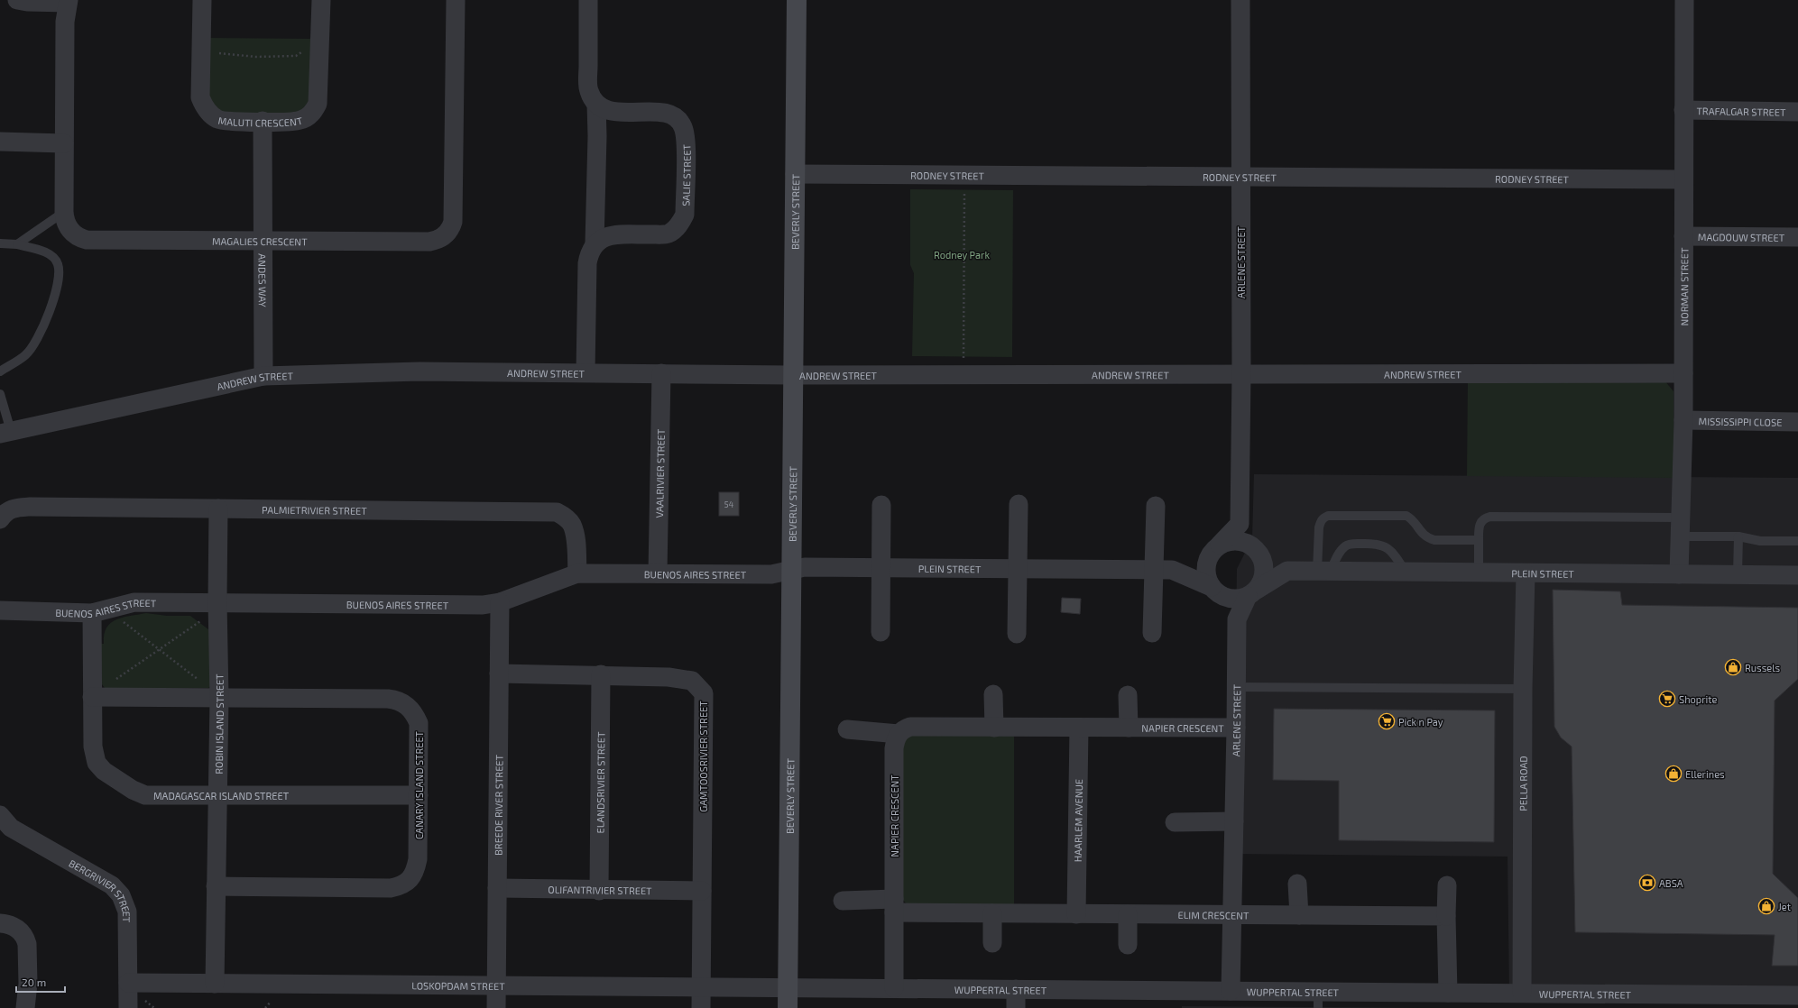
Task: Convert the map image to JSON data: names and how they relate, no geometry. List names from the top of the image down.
{
  "streets": {
    "street": [
      "TRAFALGAR STREET",
      "MALUTI CRESCENT",
      "SALIE STREET",
      "RODNEY STREET",
      "BEVERLY STREET",
      "MAGDOUW STREET",
      "MAGALIES CRESCENT",
      "ARLENE STREET",
      "ANDES WAY",
      "NORMAN STREET",
      "ANDREW STREET",
      "MISSISSIPPI CLOSE",
      "VAALRIVIER STREET",
      "PALMIETRIVIER STREET",
      "PLEIN STREET",
      "BUENOS AIRES STREET",
      "ROBIN ISLAND STREET",
      "NAPIER CRESCENT",
      "GAMTOOSRIVIER STREET",
      "ELANDSRIVIER STREET",
      "PELLA ROAD",
      "CANARY ISLAND STREET",
      "MADAGASCAR ISLAND STREET",
      "BREEDE RIVER STREET",
      "HAARLEM AVENUE",
      "OLIFANTRIVIER STREET",
      "BERGRIVIER STREET",
      "ELIM CRESCENT",
      "LOSKOPDAM STREET",
      "WUPPERTAL STREET"
    ]
  },
  "crossings": [
    ["TRAFALGAR STREET", "NORMAN STREET"],
    ["MALUTI CRESCENT", "ANDES WAY"],
    ["RODNEY STREET", "BEVERLY STREET"],
    ["RODNEY STREET", "ARLENE STREET"],
    ["RODNEY STREET", "NORMAN STREET"],
    ["BEVERLY STREET", "ANDREW STREET"],
    ["BEVERLY STREET", "PLEIN STREET"],
    ["BEVERLY STREET", "BUENOS AIRES STREET"],
    ["BEVERLY STREET", "LOSKOPDAM STREET"],
    ["BEVERLY STREET", "WUPPERTAL STREET"],
    ["MAGDOUW STREET", "NORMAN STREET"],
    ["MAGALIES CRESCENT", "ANDES WAY"],
    ["ARLENE STREET", "ANDREW STREET"],
    ["ARLENE STREET", "PLEIN STREET"],
    ["ARLENE STREET", "NAPIER CRESCENT"],
    ["ARLENE STREET", "ELIM CRESCENT"],
    ["ARLENE STREET", "WUPPERTAL STREET"],
    ["ANDES WAY", "ANDREW STREET"],
    ["NORMAN STREET", "ANDREW STREET"],
    ["NORMAN STREET", "MISSISSIPPI CLOSE"],
    ["NORMAN STREET", "PLEIN STREET"],
    ["ANDREW STREET", "VAALRIVIER STREET"],
    ["VAALRIVIER STREET", "BUENOS AIRES STREET"],
    ["PALMIETRIVIER STREET", "BUENOS AIRES STREET"],
    ["PALMIETRIVIER STREET", "ROBIN ISLAND STREET"],
    ["PLEIN STREET", "BUENOS AIRES STREET"],
    ["PLEIN STREET", "PELLA ROAD"],
    ["BUENOS AIRES STREET", "ROBIN ISLAND STREET"],
    ["BUENOS AIRES STREET", "MADAGASCAR ISLAND STREET"],
    ["BUENOS AIRES STREET", "BREEDE RIVER STREET"],
    ["ROBIN ISLAND STREET", "CANARY ISLAND STREET"],
    ["ROBIN ISLAND STREET", "MADAGASCAR ISLAND STREET"],
    ["ROBIN ISLAND STREET", "LOSKOPDAM STREET"],
    ["NAPIER CRESCENT", "HAARLEM AVENUE"],
    ["NAPIER CRESCENT", "ELIM CRESCENT"],
    ["NAPIER CRESCENT", "WUPPERTAL STREET"],
    ["GAMTOOSRIVIER STREET", "ELANDSRIVIER STREET"],
    ["GAMTOOSRIVIER STREET", "BREEDE RIVER STREET"],
    ["GAMTOOSRIVIER STREET", "OLIFANTRIVIER STREET"],
    ["GAMTOOSRIVIER STREET", "LOSKOPDAM STREET"],
    ["ELANDSRIVIER STREET", "OLIFANTRIVIER STREET"],
    ["PELLA ROAD", "WUPPERTAL STREET"],
    ["CANARY ISLAND STREET", "MADAGASCAR ISLAND STREET"],
    ["BREEDE RIVER STREET", "OLIFANTRIVIER STREET"],
    ["BREEDE RIVER STREET", "LOSKOPDAM STREET"],
    ["HAARLEM AVENUE", "ELIM CRESCENT"],
    ["BERGRIVIER STREET", "LOSKOPDAM STREET"],
    ["LOSKOPDAM STREET", "WUPPERTAL STREET"]
  ],
  "parks": ["Rodney Park"],
  "places": {
    "shop": ["Russels", "Ellerines", "Jet"],
    "supermarket": ["Shoprite", "Pick n Pay"],
    "bank": ["ABSA"]
  },
  "house_numbers": ["54"],
  "scale_bar": "20 m"
}
